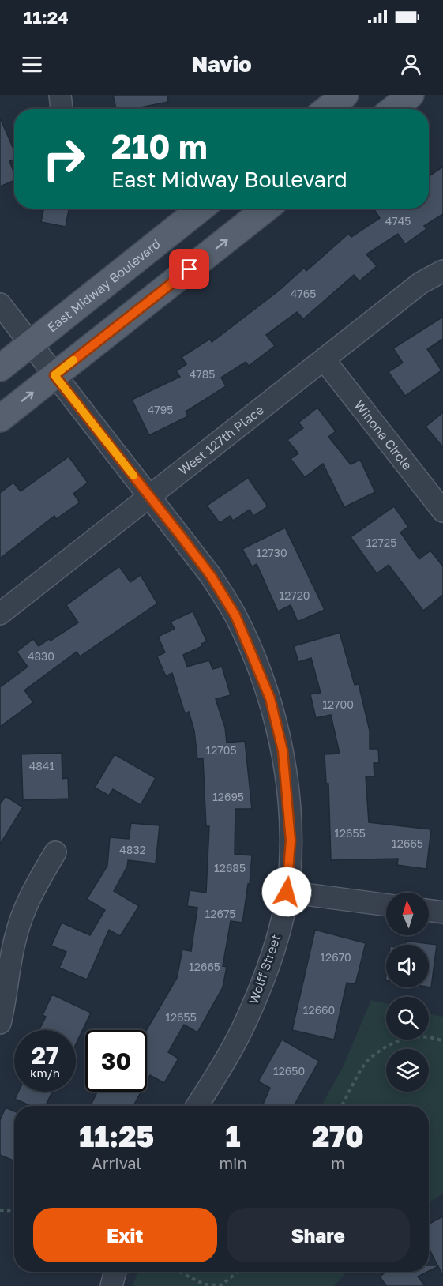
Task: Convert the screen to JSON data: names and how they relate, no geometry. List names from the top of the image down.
{
  "streets": {
    "main road": ["East Midway Boulevard"],
    "street": ["Winona Circle", "West 127th Place", "Wolff Street"]
  },
  "crossings": [
    ["East Midway Boulevard", "Wolff Street"],
    ["Winona Circle", "West 127th Place"],
    ["West 127th Place", "Wolff Street"]
  ],
  "house_numbers": [
    "4745",
    "4765",
    "4785",
    "4795",
    "12725",
    "12730",
    "12720",
    "4830",
    "12700",
    "12705",
    "4841",
    "12695",
    "12655",
    "12665",
    "4832",
    "12685",
    "12675",
    "12670",
    "12665",
    "12660",
    "12655",
    "12650"
  ],
  "north": "top",
  "page": {
    "status": "11:24",
    "header": "Navio",
    "turn": ["210 m", "East Midway Boulevard"],
    "speed": "27 km/h",
    "limit": "30",
    "eta": [
      "11:25",
      "Arrival",
      "1",
      "min",
      "270",
      "m"
    ],
    "buttons": ["Exit", "Share"]
  }
}
